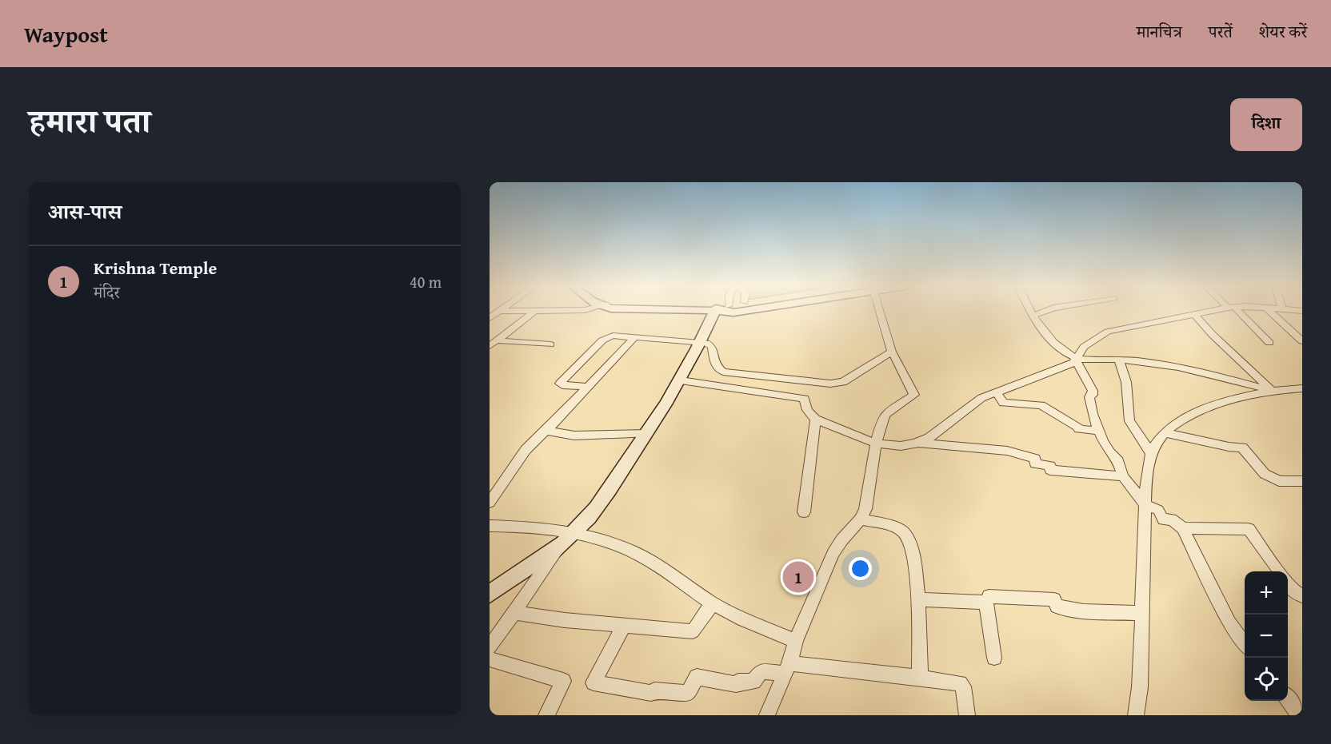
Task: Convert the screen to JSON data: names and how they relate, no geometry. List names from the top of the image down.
{
  "page": {
    "header": "Waypost",
    "nav": ["मानचित्र", "परतें", "शेयर करें"],
    "title": "हमारा पता",
    "buttons": "दिशा",
    "heading": "आस-पास",
    "list": [
      {
        "mark": "1",
        "name": "Krishna Temple",
        "note": "मंदिर",
        "value": "40 m"
      }
    ],
    "pins": "1",
    "map_buttons": ["+", "−"]
  }
}
